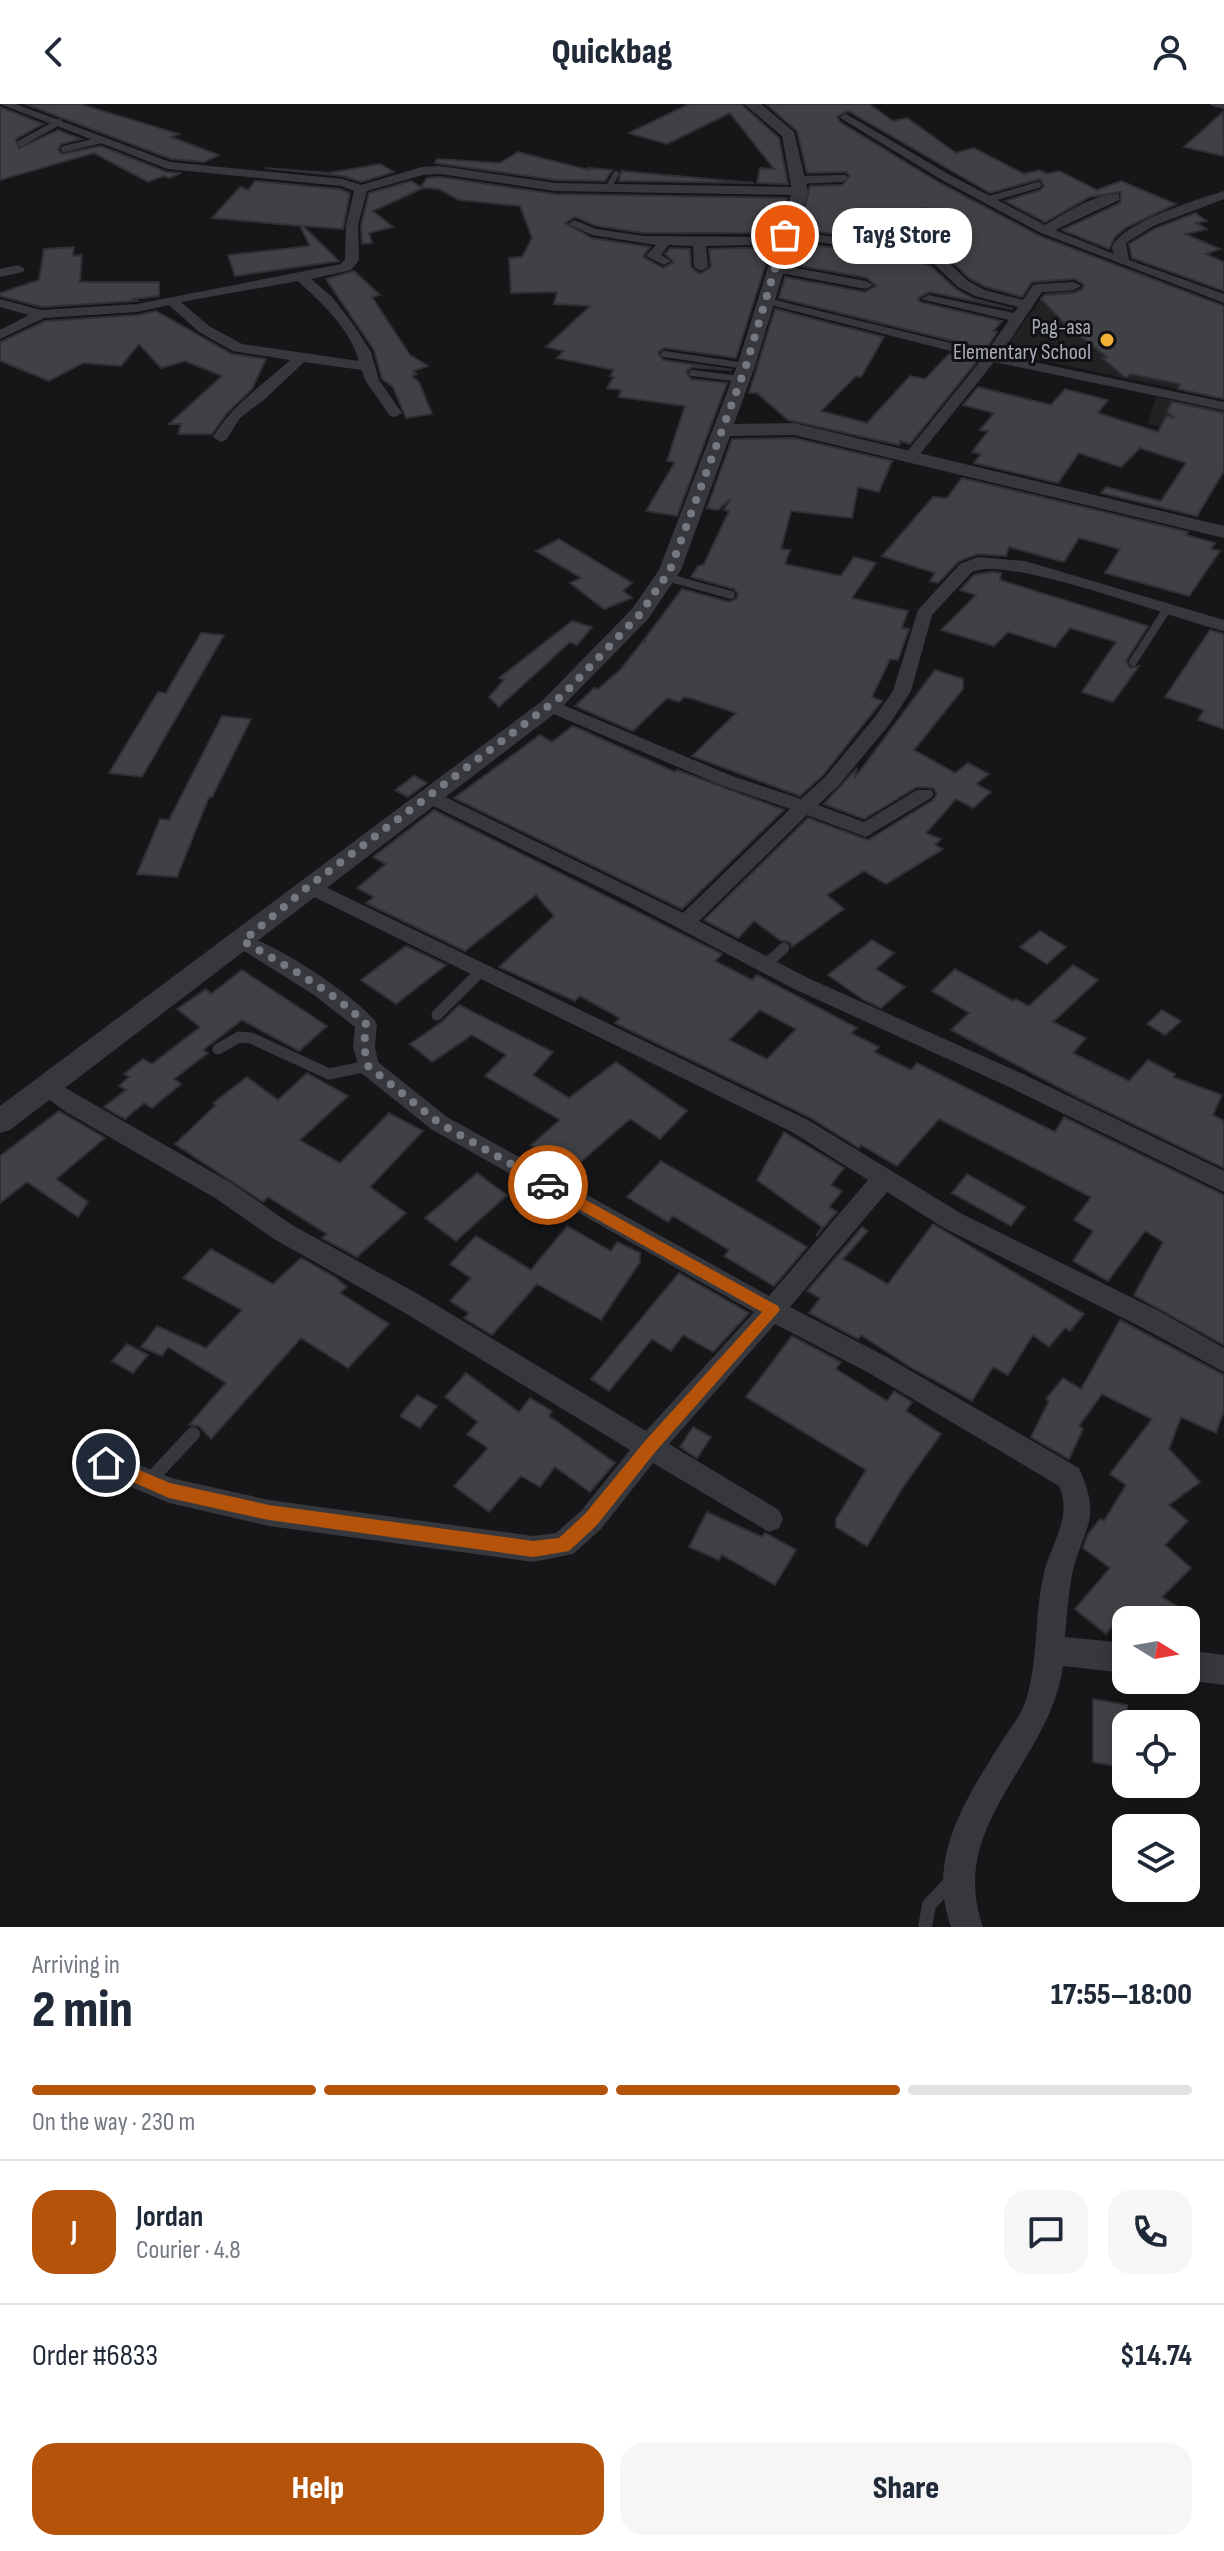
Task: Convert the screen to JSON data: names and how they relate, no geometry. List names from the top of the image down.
{
  "places": ["Tayg Store", "Pag-asa Elementary School"],
  "north": "right",
  "page": {
    "header": "Quickbag",
    "bubble": "Tayg Store",
    "heading": ["2 min", "Arriving in", "17:55–18:00"],
    "panel": [
      "Jordan",
      "Courier · 4.8",
      "Order #6833",
      "$14.74"
    ],
    "bar": "On the way · 230 m",
    "round": "J",
    "buttons": ["Help", "Share"]
  }
}
